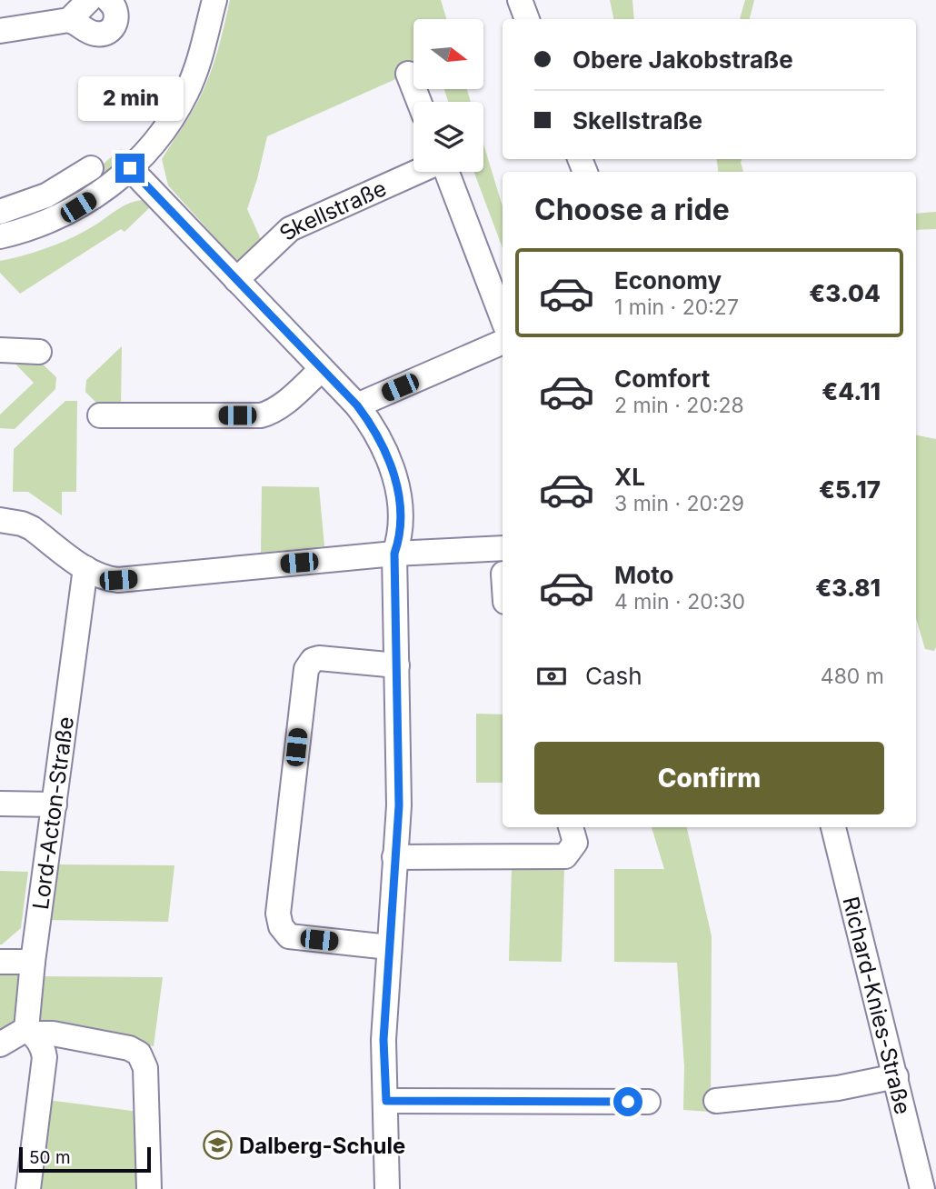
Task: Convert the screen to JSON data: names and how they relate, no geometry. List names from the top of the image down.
{
  "streets": {
    "street": ["Skellstraße", "Lord-Acton-Straße", "Richard-Knies-Straße"]
  },
  "places": {
    "school or university": ["Dalberg-Schule"]
  },
  "scale_bar": "50 m",
  "north": "right",
  "page": {
    "banner": ["Obere Jakobstraße", "Skellstraße"],
    "bubble": "2 min",
    "heading": "Choose a ride",
    "list": [
      {
        "name": "Economy",
        "note": "1 min · 20:27",
        "value": "€3.04"
      },
      {
        "name": "Comfort",
        "note": "2 min · 20:28",
        "value": "€4.11"
      },
      {
        "name": "XL",
        "note": "3 min · 20:29",
        "value": "€5.17"
      },
      {
        "name": "Moto",
        "note": "4 min · 20:30",
        "value": "€3.81"
      }
    ],
    "pay": ["Cash", "480 m"],
    "buttons": "Confirm",
    "scale": "50 m"
  }
}
